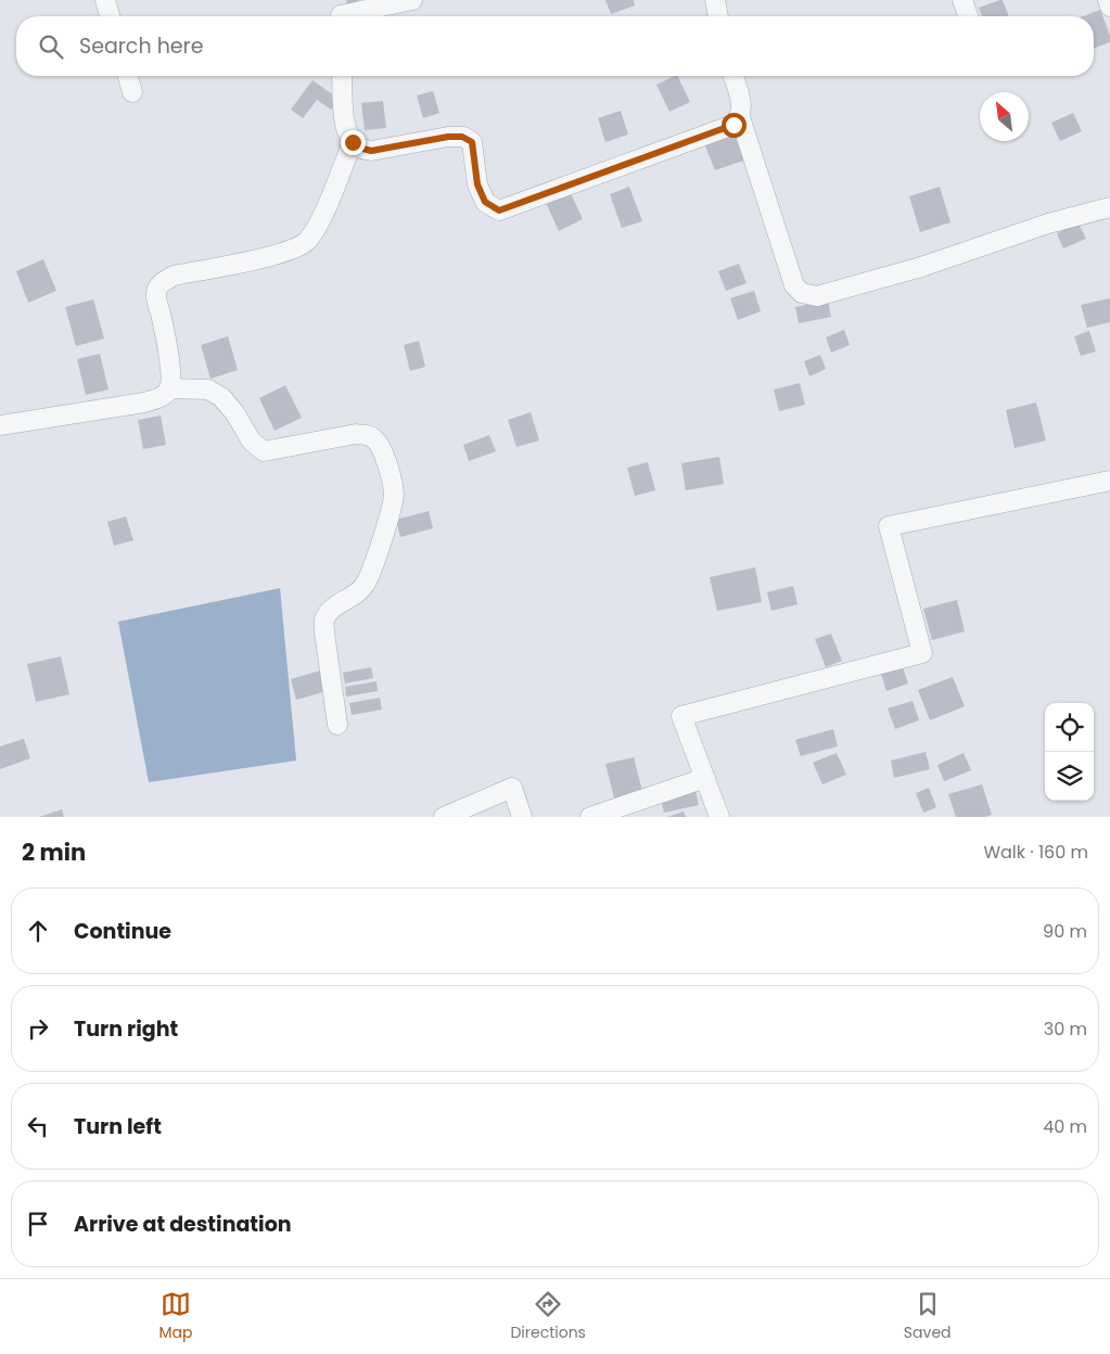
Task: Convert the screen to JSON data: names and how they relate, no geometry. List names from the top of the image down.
{
  "north": "top left",
  "page": {
    "search": "Search here",
    "heading": ["2 min", "Walk · 160 m"],
    "list": [
      ["Continue", "90 m"],
      ["Turn right", "30 m"],
      ["Turn left", "40 m"],
      "Arrive at destination"
    ],
    "nav": ["Map", "Directions", "Saved"]
  }
}
